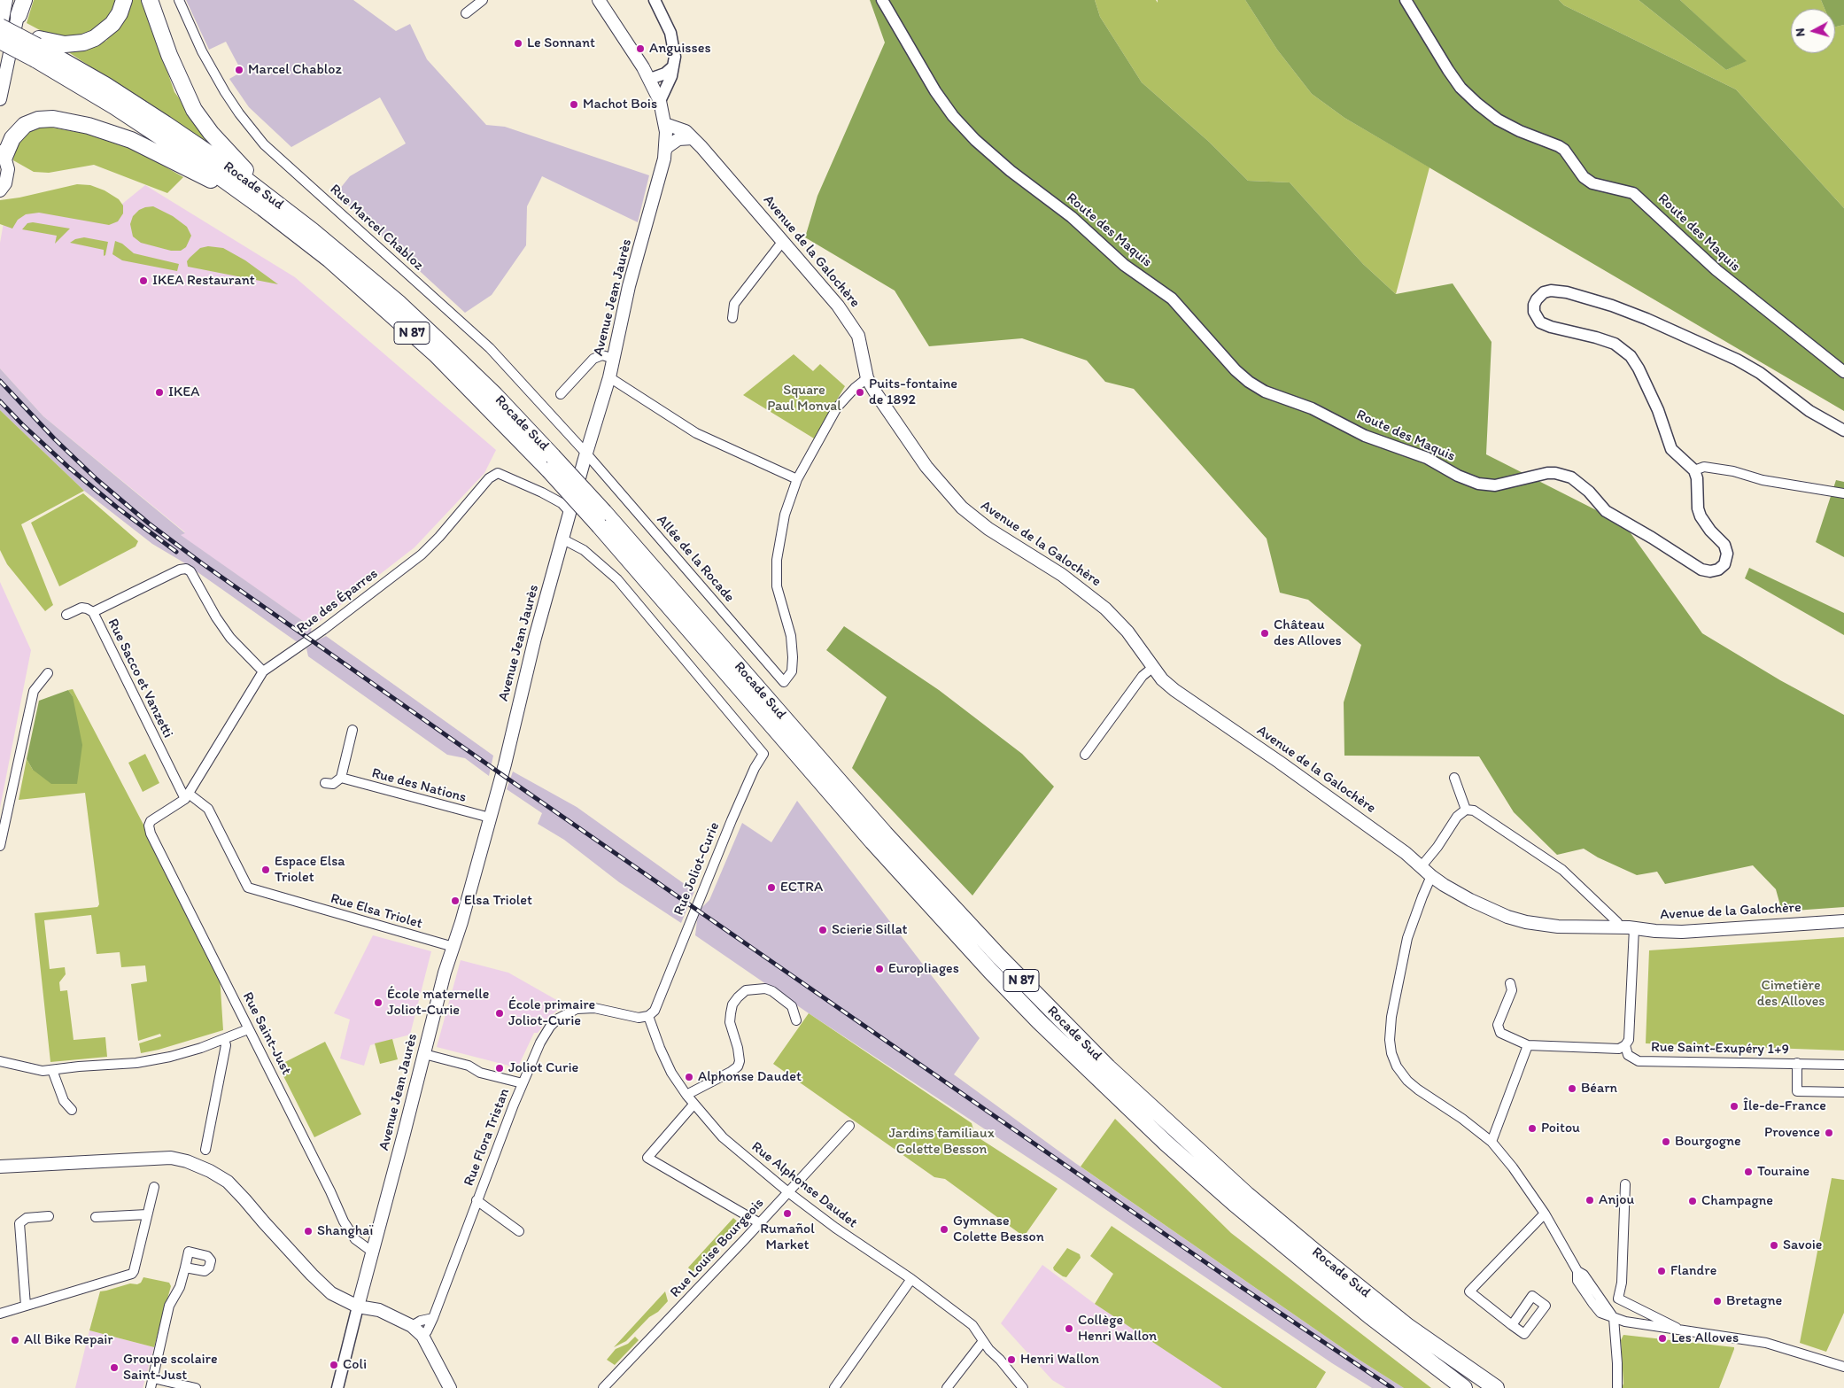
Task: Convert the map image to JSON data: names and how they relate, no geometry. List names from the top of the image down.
{
  "streets": {
    "highway": ["Rocade Sud", "N 87"],
    "main road": ["Avenue de la Galochère", "Avenue Jean Jaurès"],
    "street": [
      "Rue Marcel Chabloz",
      "Route des Maquis",
      "Allée de la Rocade",
      "Rue des Éparres",
      "Rue Sacco et Vanzetti",
      "Rue des Nations",
      "Rue Joliot-Curie",
      "Rue Elsa Triolet",
      "Rue Saint-Just",
      "Rue Saint-Exupéry 1+9",
      "Rue Flora Tristan",
      "Rue Alphonse Daudet",
      "Rue Louise Bourgeois"
    ]
  },
  "crossings": [
    ["Rue Marcel Chabloz", "Avenue Jean Jaurès"],
    ["Rue Marcel Chabloz", "Allée de la Rocade"],
    ["Avenue de la Galochère", "Avenue Jean Jaurès"],
    ["Avenue Jean Jaurès", "Allée de la Rocade"],
    ["Avenue Jean Jaurès", "Rue des Éparres"],
    ["Avenue Jean Jaurès", "Rue des Nations"],
    ["Avenue Jean Jaurès", "Rue Joliot-Curie"],
    ["Avenue Jean Jaurès", "Rue Elsa Triolet"],
    ["Avenue Jean Jaurès", "Rue Saint-Just"],
    ["Rue des Éparres", "Rue Sacco et Vanzetti"],
    ["Rue des Éparres", "Rue Elsa Triolet"],
    ["Rue des Éparres", "Rue Saint-Just"],
    ["Rue Sacco et Vanzetti", "Rue Elsa Triolet"],
    ["Rue Joliot-Curie", "Rue Alphonse Daudet"],
    ["Rue Alphonse Daudet", "Rue Louise Bourgeois"]
  ],
  "parks": ["Square Paul Monval", "Cimetière des Alloves", "Jardins familiaux Colette Besson"],
  "places": [
    "Le Sonnant",
    "Anguisses",
    "Marcel Chabloz",
    "Machot Bois",
    "IKEA Restaurant",
    "IKEA",
    "Puits-fontaine de 1892",
    "Château des Alloves",
    "Espace Elsa Triolet",
    "ECTRA",
    "Elsa Triolet",
    "Scierie Sillat",
    "Europliages",
    "École maternelle Joliot-Curie",
    "École primaire Joliot-Curie",
    "Joliot Curie",
    "Alphonse Daudet",
    "Béarn",
    "Île-de-France",
    "Poitou",
    "Provence",
    "Bourgogne",
    "Touraine",
    "Anjou",
    "Champagne",
    "Rumañol Market",
    "Gymnase Colette Besson",
    "Shanghaï",
    "Savoie",
    "Flandre",
    "Bretagne",
    "Collège Henri Wallon",
    "Les Alloves",
    "All Bike Repair",
    "Henri Wallon",
    "Coli",
    "Groupe scolaire Saint-Just"
  ],
  "north": "left"
}
